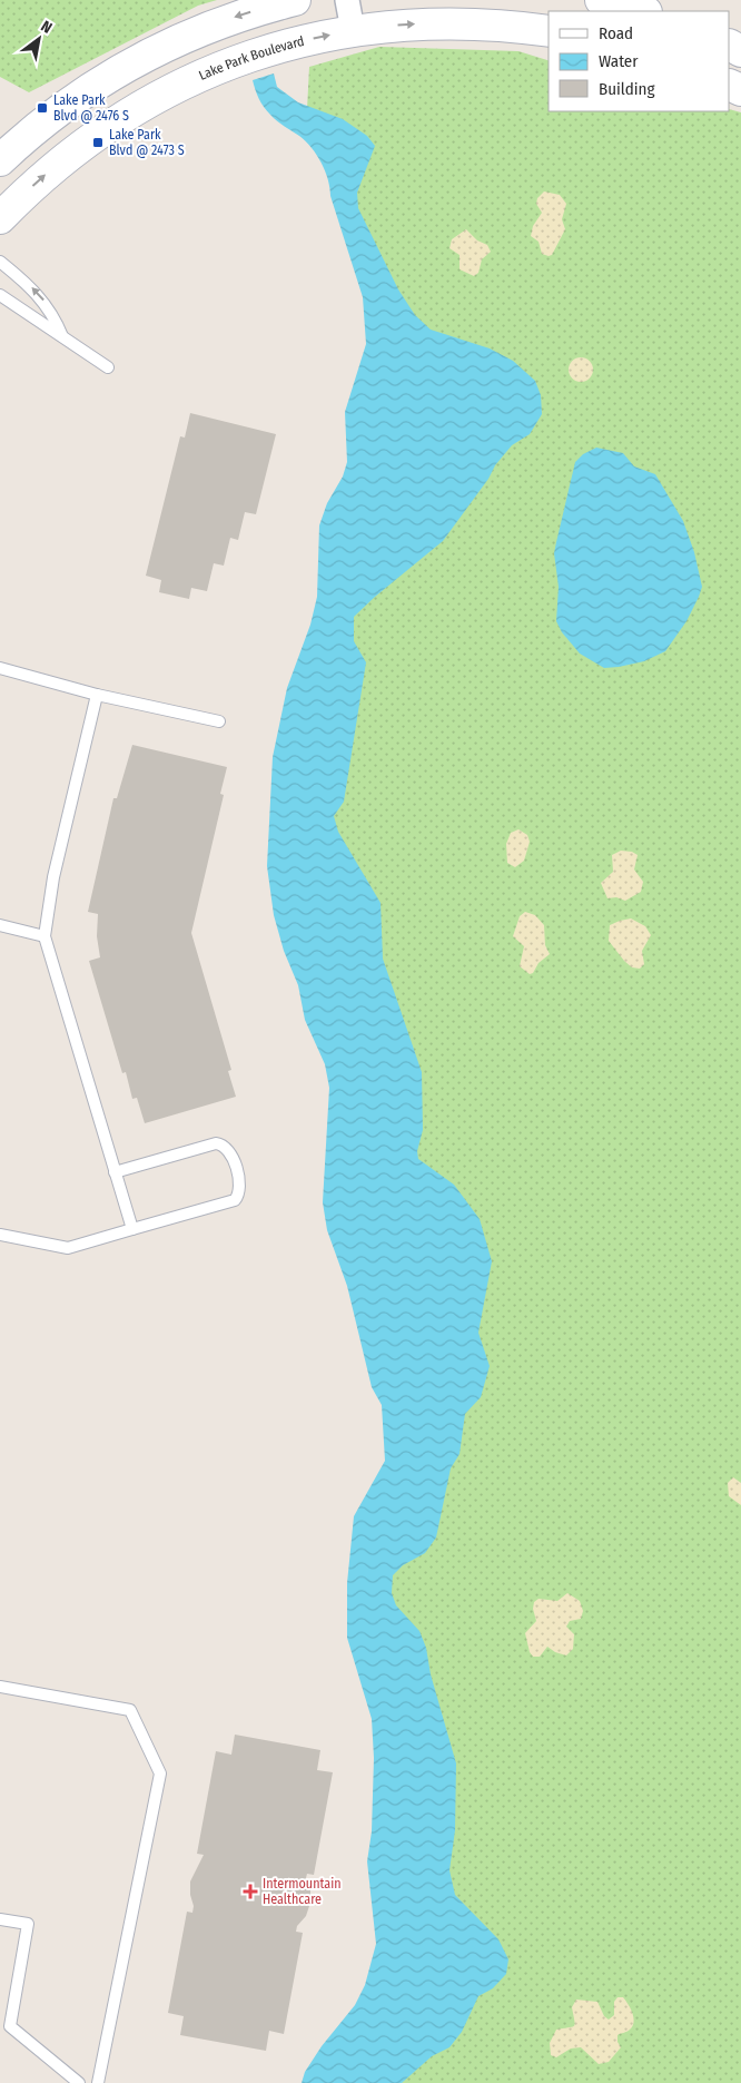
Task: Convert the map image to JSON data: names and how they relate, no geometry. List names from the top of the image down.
{
  "streets": {
    "street": ["Lake Park Boulevard"]
  },
  "places": {
    "transit": ["Lake Park Blvd @ 2476 S", "Lake Park Blvd @ 2473 S"],
    "health": ["Intermountain Healthcare"]
  },
  "legend": ["Road", "Water", "Building"],
  "north": "top right"
}
